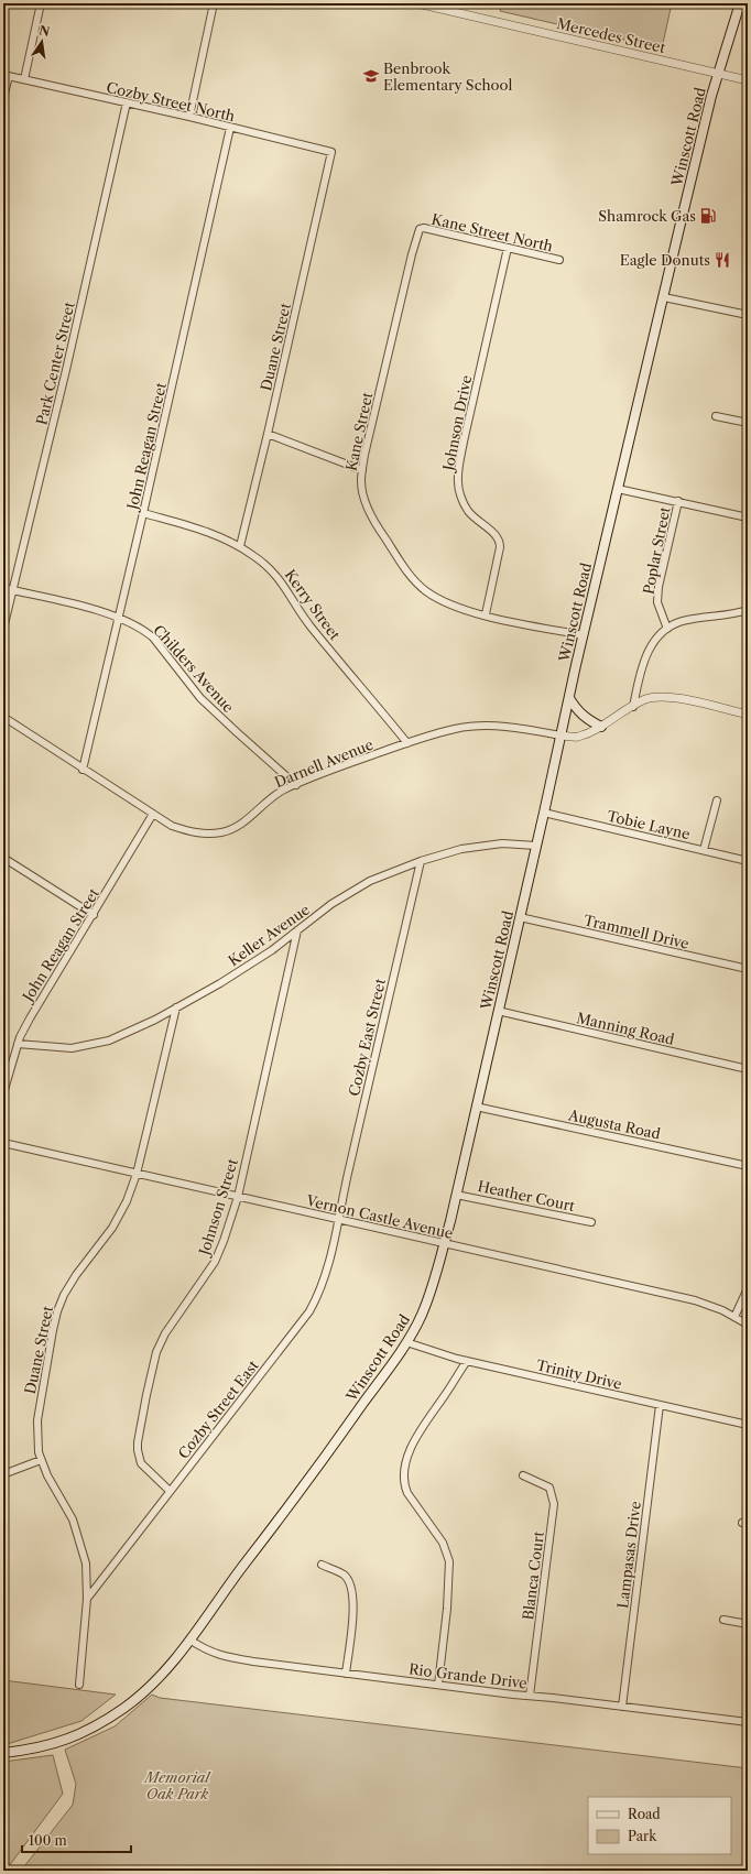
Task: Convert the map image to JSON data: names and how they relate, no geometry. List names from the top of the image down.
{
  "streets": {
    "main road": ["Winscott Road"],
    "street": [
      "Mercedes Street",
      "Cozby Street North",
      "Kane Street North",
      "Duane Street",
      "Park Center Street",
      "Johnson Drive",
      "Kane Street",
      "John Reagan Street",
      "Poplar Street",
      "Kerry Street",
      "Childers Avenue",
      "Darnell Avenue",
      "Tobie Layne",
      "Trammell Drive",
      "Keller Avenue",
      "Manning Road",
      "Cozby East Street",
      "Augusta Road",
      "Heather Court",
      "Johnson Street",
      "Vernon Castle Avenue",
      "Trinity Drive",
      "Cozby Street East",
      "Lampasas Drive",
      "Blanca Court",
      "Rio Grande Drive"
    ]
  },
  "crossings": [
    ["Mercedes Street", "Winscott Road"],
    ["Cozby Street North", "Duane Street"],
    ["Cozby Street North", "Park Center Street"],
    ["Cozby Street North", "John Reagan Street"],
    ["Winscott Road", "Kane Street"],
    ["Winscott Road", "Darnell Avenue"],
    ["Winscott Road", "Tobie Layne"],
    ["Winscott Road", "Trammell Drive"],
    ["Winscott Road", "Keller Avenue"],
    ["Winscott Road", "Manning Road"],
    ["Winscott Road", "Augusta Road"],
    ["Winscott Road", "Heather Court"],
    ["Winscott Road", "Vernon Castle Avenue"],
    ["Winscott Road", "Trinity Drive"],
    ["Winscott Road", "Rio Grande Drive"],
    ["Kane Street North", "Johnson Drive"],
    ["Kane Street North", "Kane Street"],
    ["Duane Street", "Kerry Street"],
    ["Duane Street", "Keller Avenue"],
    ["Duane Street", "Vernon Castle Avenue"],
    ["Duane Street", "Cozby Street East"],
    ["Park Center Street", "Childers Avenue"],
    ["Johnson Drive", "Kane Street"],
    ["John Reagan Street", "Kerry Street"],
    ["John Reagan Street", "Childers Avenue"],
    ["John Reagan Street", "Darnell Avenue"],
    ["John Reagan Street", "Keller Avenue"],
    ["Kerry Street", "Darnell Avenue"],
    ["Childers Avenue", "Darnell Avenue"],
    ["Keller Avenue", "Cozby East Street"],
    ["Keller Avenue", "Johnson Street"],
    ["Cozby East Street", "Vernon Castle Avenue"],
    ["Cozby East Street", "Cozby Street East"],
    ["Johnson Street", "Vernon Castle Avenue"],
    ["Johnson Street", "Cozby Street East"],
    ["Vernon Castle Avenue", "Cozby Street East"],
    ["Trinity Drive", "Lampasas Drive"],
    ["Lampasas Drive", "Rio Grande Drive"],
    ["Blanca Court", "Rio Grande Drive"]
  ],
  "parks": ["Memorial Oak Park"],
  "places": {
    "school or university": ["Benbrook Elementary School"],
    "fuel station": ["Shamrock Gas"],
    "restaurant": ["Eagle Donuts"]
  },
  "legend": ["Road", "Park"],
  "scale_bar": "100 m",
  "north": "top"
}
